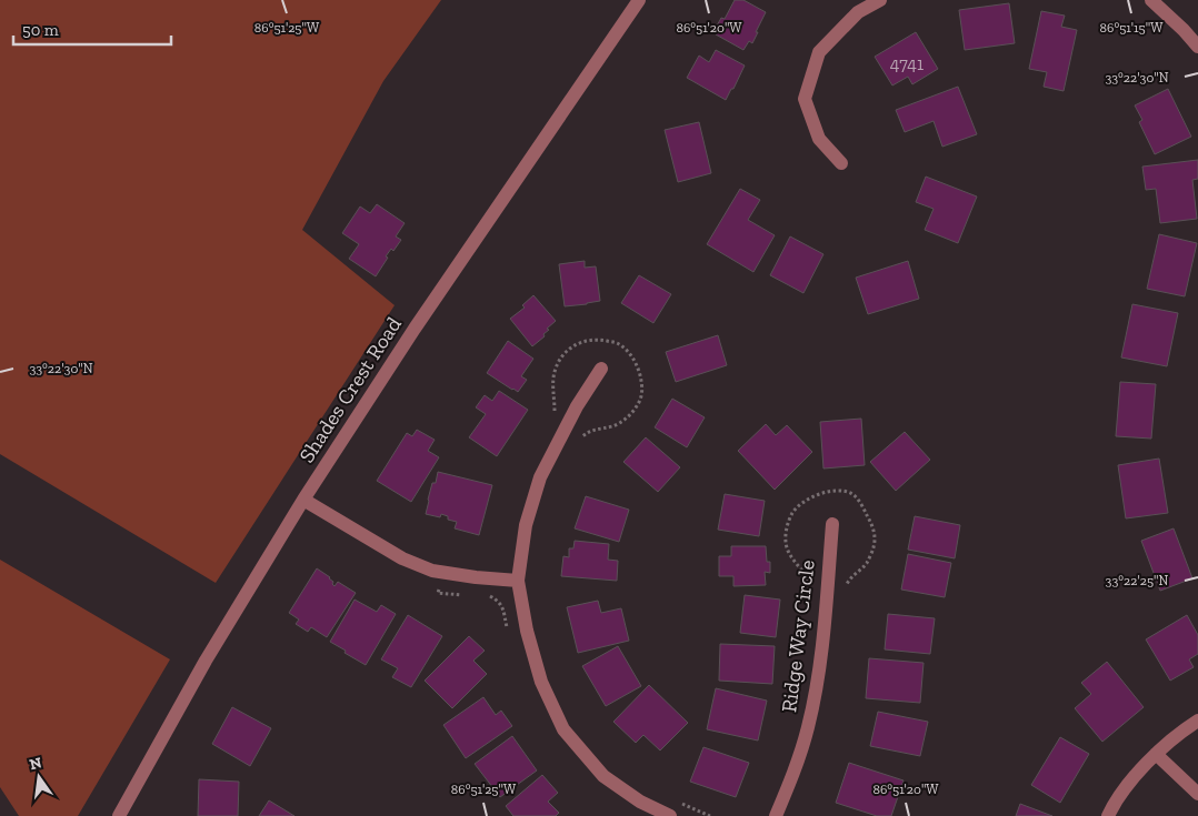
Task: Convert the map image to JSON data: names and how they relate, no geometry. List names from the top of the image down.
{
  "streets": {
    "street": ["Shades Crest Road", "Ridge Way Circle"]
  },
  "house_numbers": ["4741"],
  "scale_bar": "50 m",
  "north": "top",
  "coordinates": [
    "86°51'15\"W",
    "86°51'25\"W",
    "86°51'20\"W",
    "33°22'30\"N",
    "33°22'25\"N"
  ]
}
